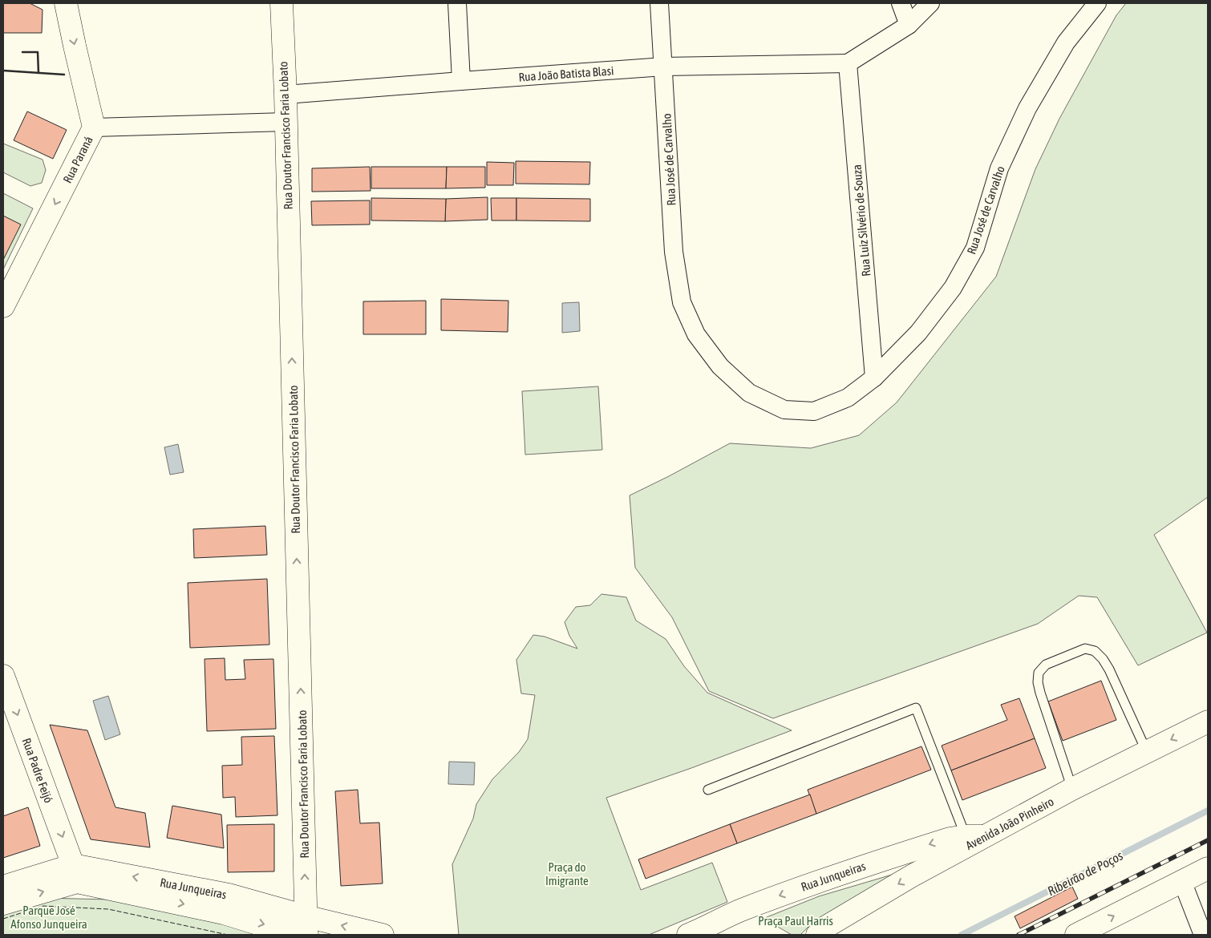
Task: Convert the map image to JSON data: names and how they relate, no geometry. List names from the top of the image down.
{
  "streets": {
    "street": [
      "Rua João Batista Blasi",
      "Rua Doutor Francisco Faria Lobato",
      "Rua Paraná",
      "Rua José de Carvalho",
      "Rua Luiz Silvério de Souza",
      "Rua Padre Feijó",
      "Avenida João Pinheiro",
      "Rua Junqueiras"
    ]
  },
  "crossings": [
    ["Rua João Batista Blasi", "Rua Doutor Francisco Faria Lobato"],
    ["Rua João Batista Blasi", "Rua José de Carvalho"],
    ["Rua João Batista Blasi", "Rua Luiz Silvério de Souza"],
    ["Rua Doutor Francisco Faria Lobato", "Rua Junqueiras"],
    ["Rua José de Carvalho", "Rua Luiz Silvério de Souza"],
    ["Rua Padre Feijó", "Rua Junqueiras"],
    ["Avenida João Pinheiro", "Rua Junqueiras"]
  ],
  "one_way": [
    "Rua Doutor Francisco Faria Lobato",
    "Rua Paraná",
    "Rua Padre Feijó",
    "Avenida João Pinheiro"
  ],
  "water": ["Ribeirão de Poços"],
  "parks": ["Praça do Imigrante", "Parque José Afonso Junqueira", "Praça Paul Harris"]
}
